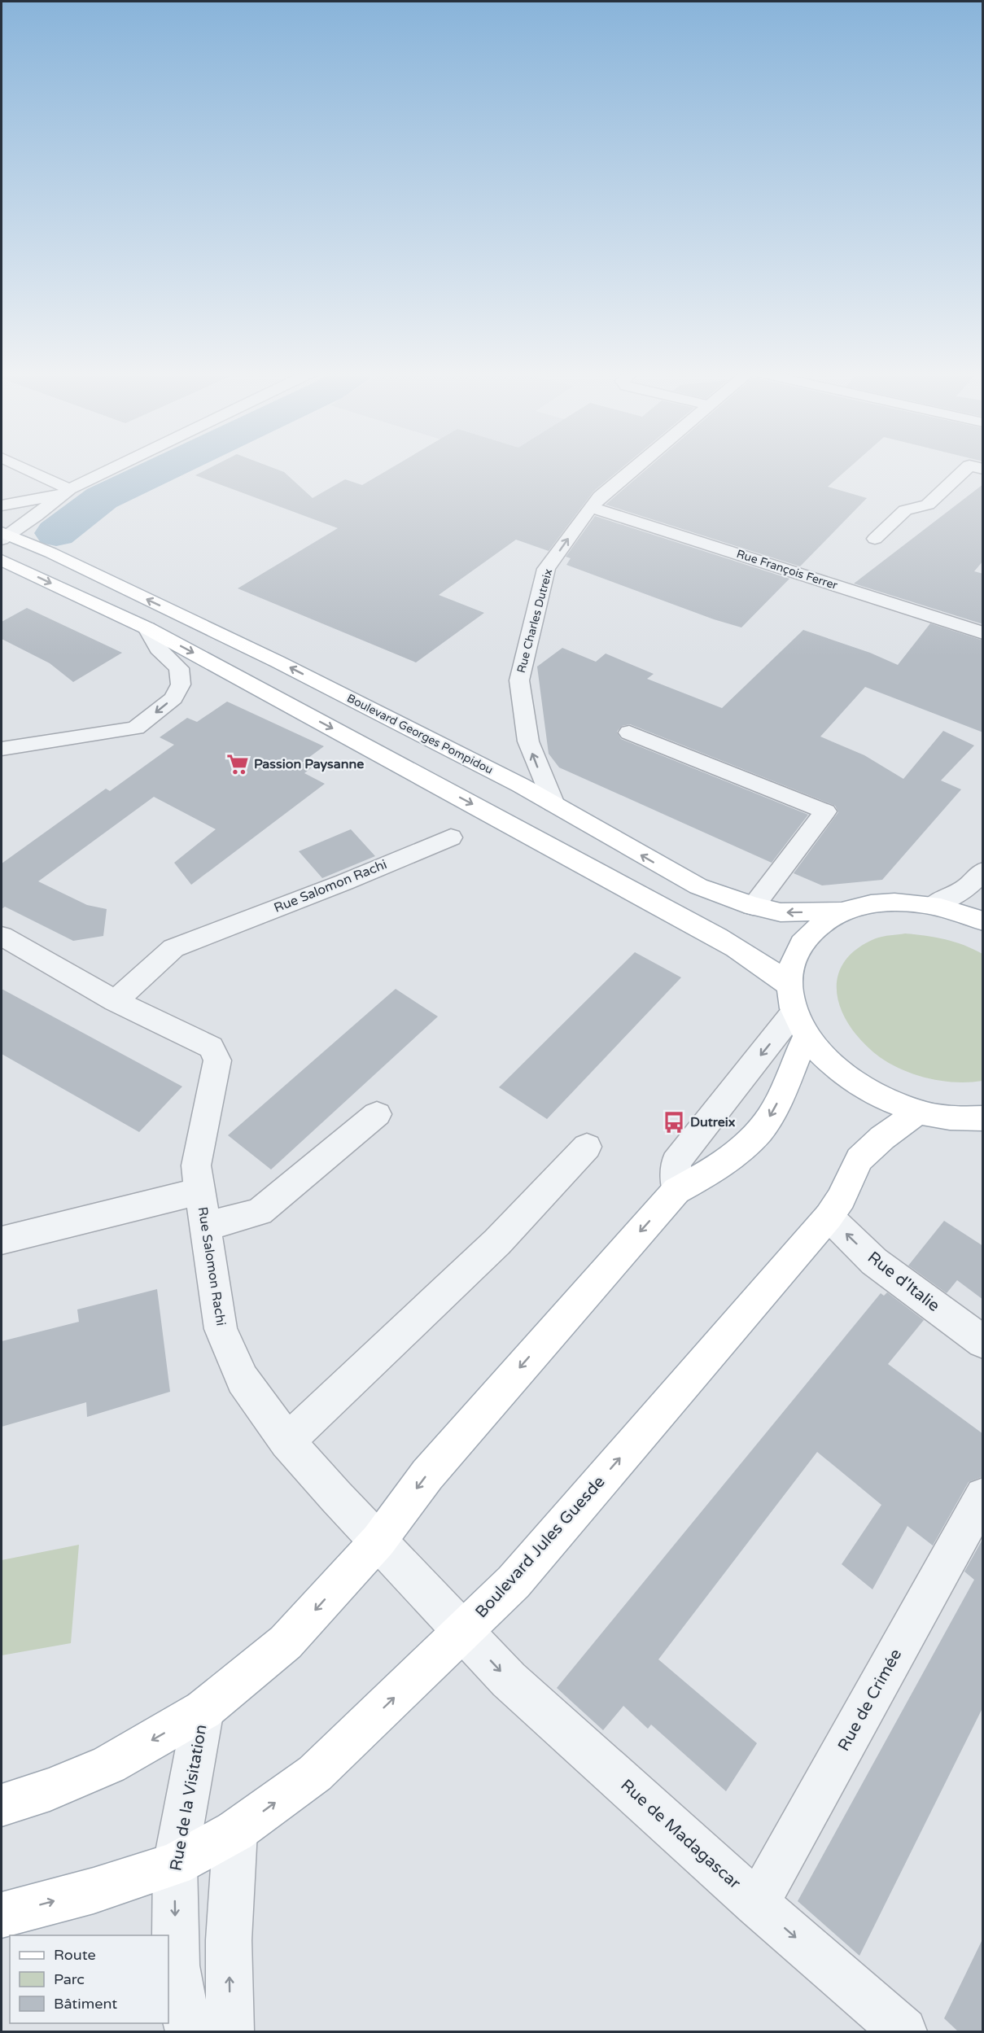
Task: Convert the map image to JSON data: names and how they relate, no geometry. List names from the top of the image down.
{
  "streets": {
    "main road": ["Boulevard Georges Pompidou", "Boulevard Jules Guesde"],
    "street": [
      "Rue François Ferrer",
      "Rue Charles Dutreix",
      "Rue Salomon Rachi",
      "Rue d'Italie",
      "Rue de Crimée",
      "Rue de la Visitation",
      "Rue de Madagascar"
    ]
  },
  "crossings": [
    ["Rue François Ferrer", "Rue Charles Dutreix"],
    ["Rue Charles Dutreix", "Boulevard Georges Pompidou"],
    ["Rue Salomon Rachi", "Rue de Madagascar"],
    ["Rue d'Italie", "Boulevard Jules Guesde"],
    ["Boulevard Jules Guesde", "Rue de la Visitation"],
    ["Boulevard Jules Guesde", "Rue de Madagascar"],
    ["Rue de Crimée", "Rue de Madagascar"]
  ],
  "one_way": ["Rue Charles Dutreix", "Rue d'Italie", "Rue de Madagascar"],
  "places": {
    "supermarket": ["Passion Paysanne"],
    "bus stop": ["Dutreix"]
  },
  "legend": ["Route", "Parc", "Bâtiment"]
}
